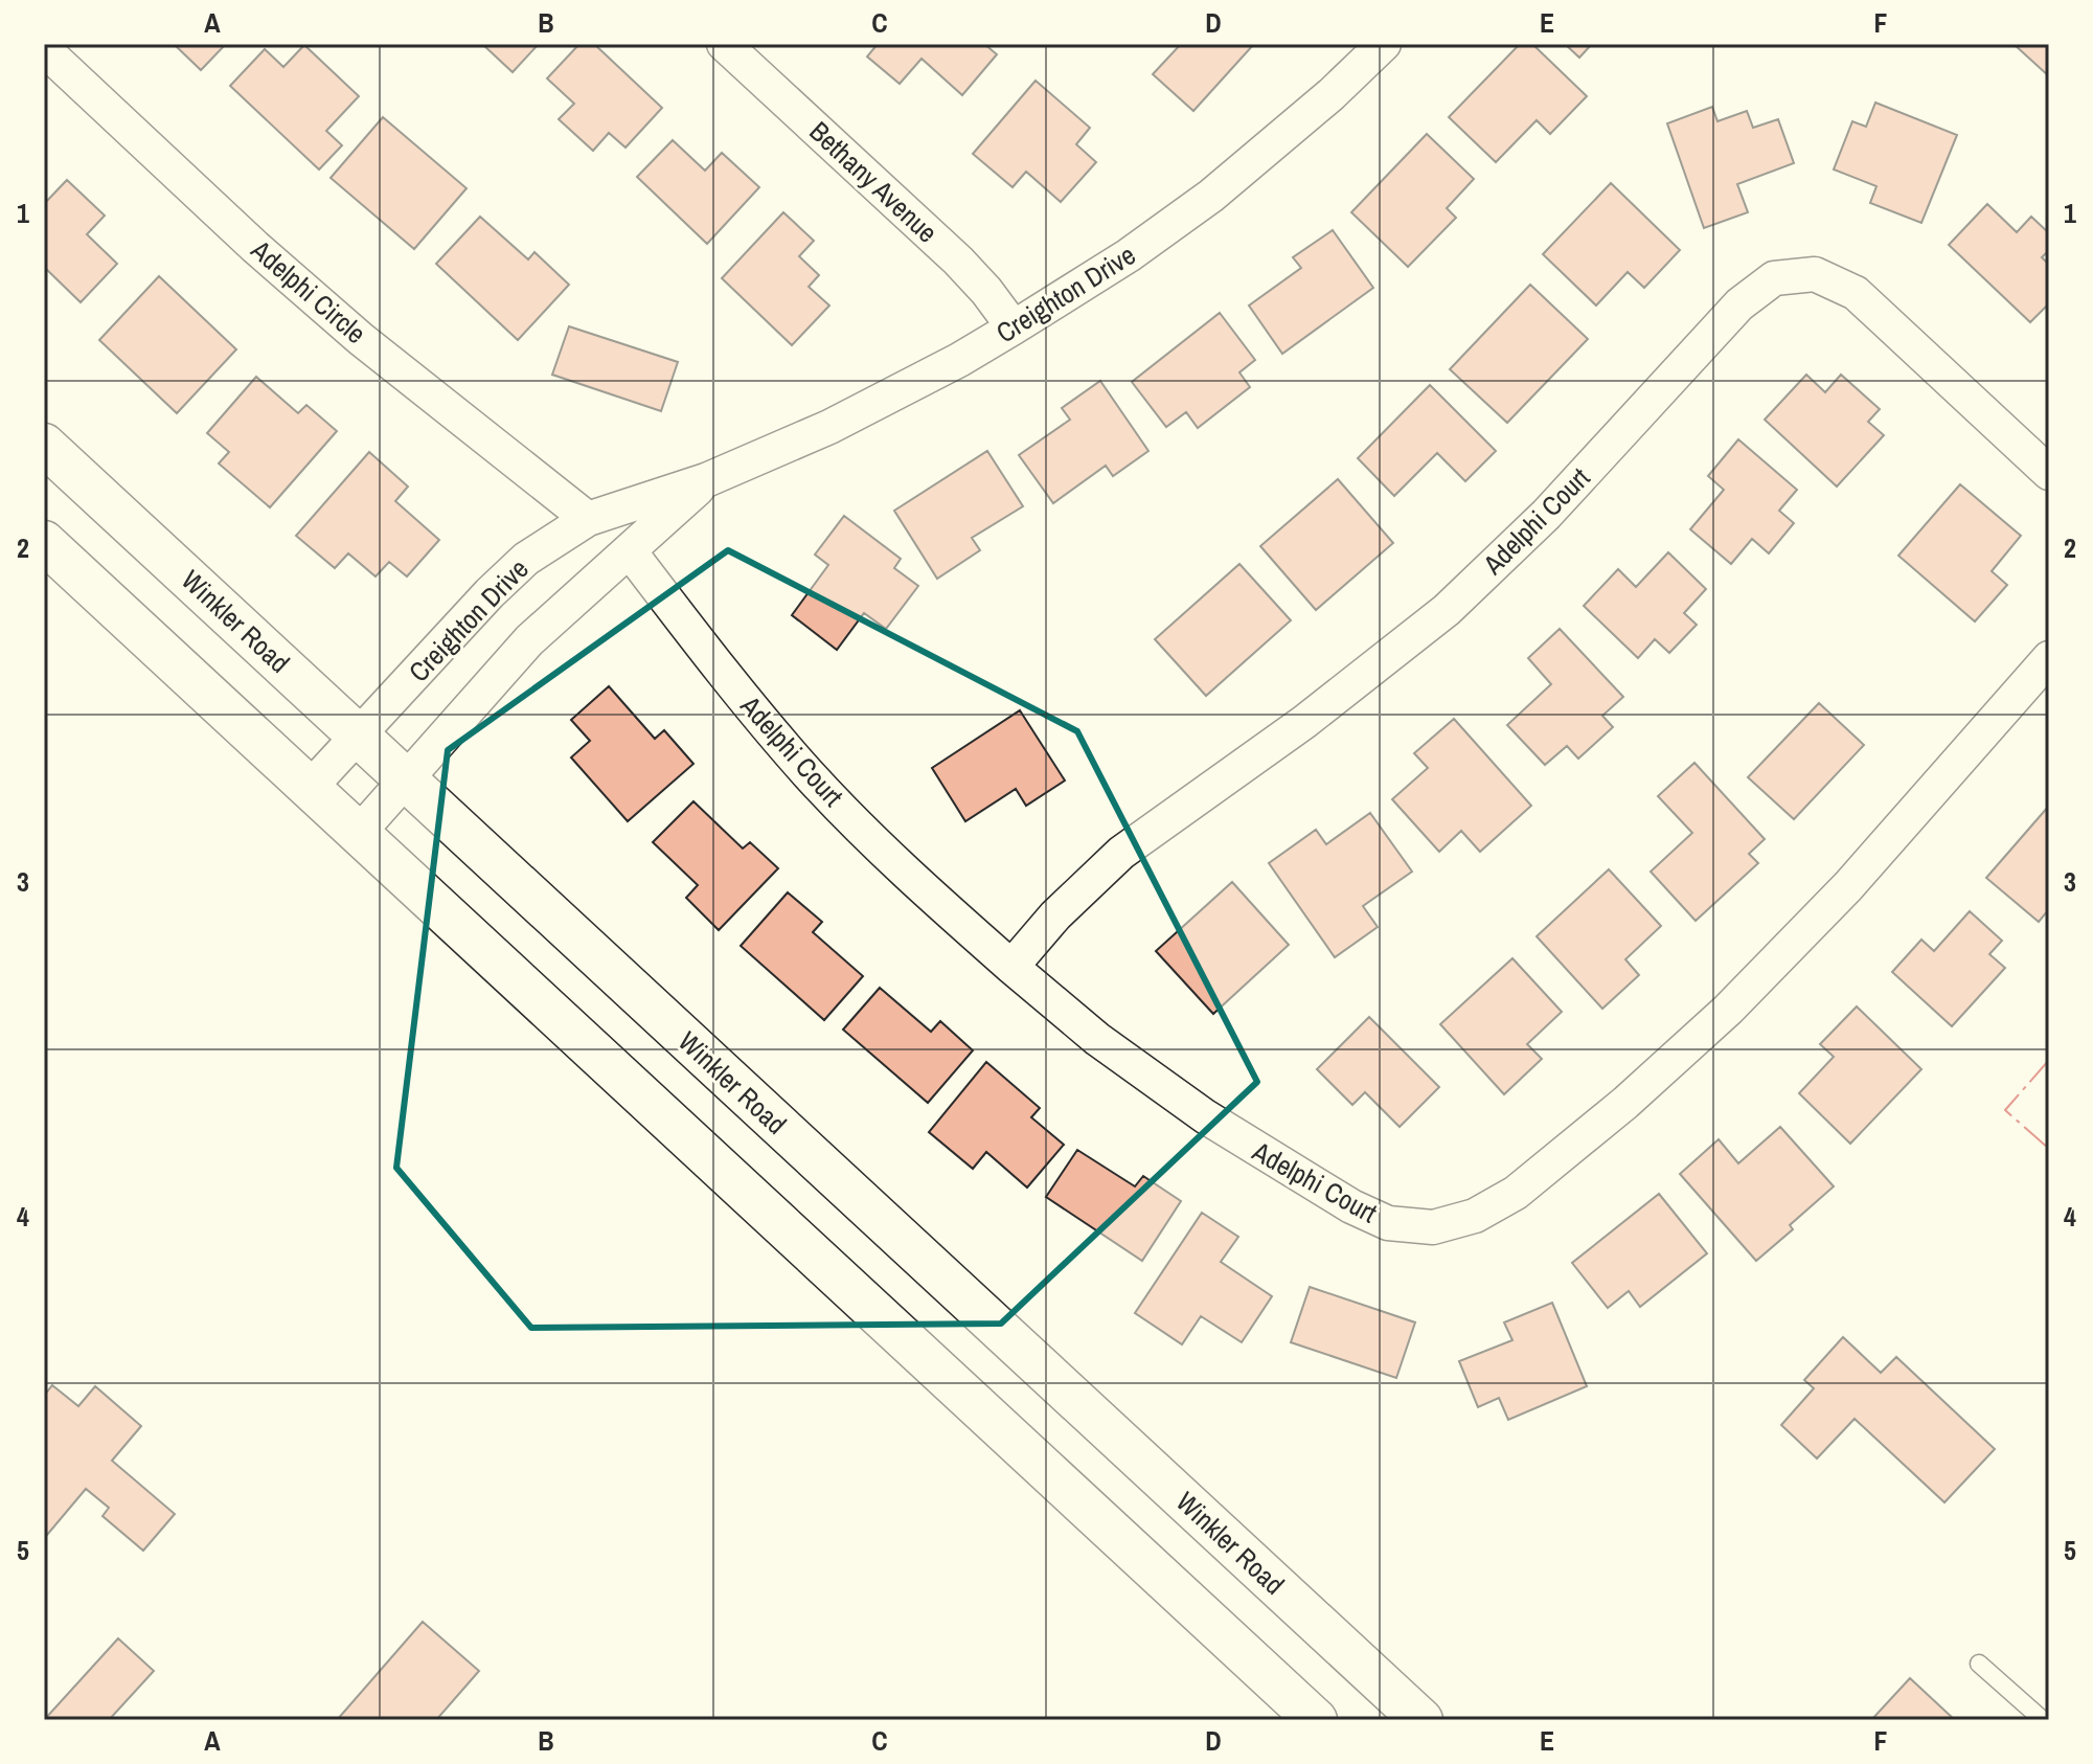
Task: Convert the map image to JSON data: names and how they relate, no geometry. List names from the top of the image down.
{
  "streets": {
    "street": [
      "Bethany Avenue",
      "Adelphi Circle",
      "Creighton Drive",
      "Adelphi Court",
      "Winkler Road"
    ]
  },
  "crossings": [
    ["Bethany Avenue", "Creighton Drive"],
    ["Adelphi Circle", "Creighton Drive"],
    ["Creighton Drive", "Adelphi Court"],
    ["Creighton Drive", "Winkler Road"]
  ],
  "grid": {
    "columns": [
      "A",
      "B",
      "C",
      "D",
      "E",
      "F"
    ],
    "rows": [
      "1",
      "2",
      "3",
      "4",
      "5"
    ]
  }
}
